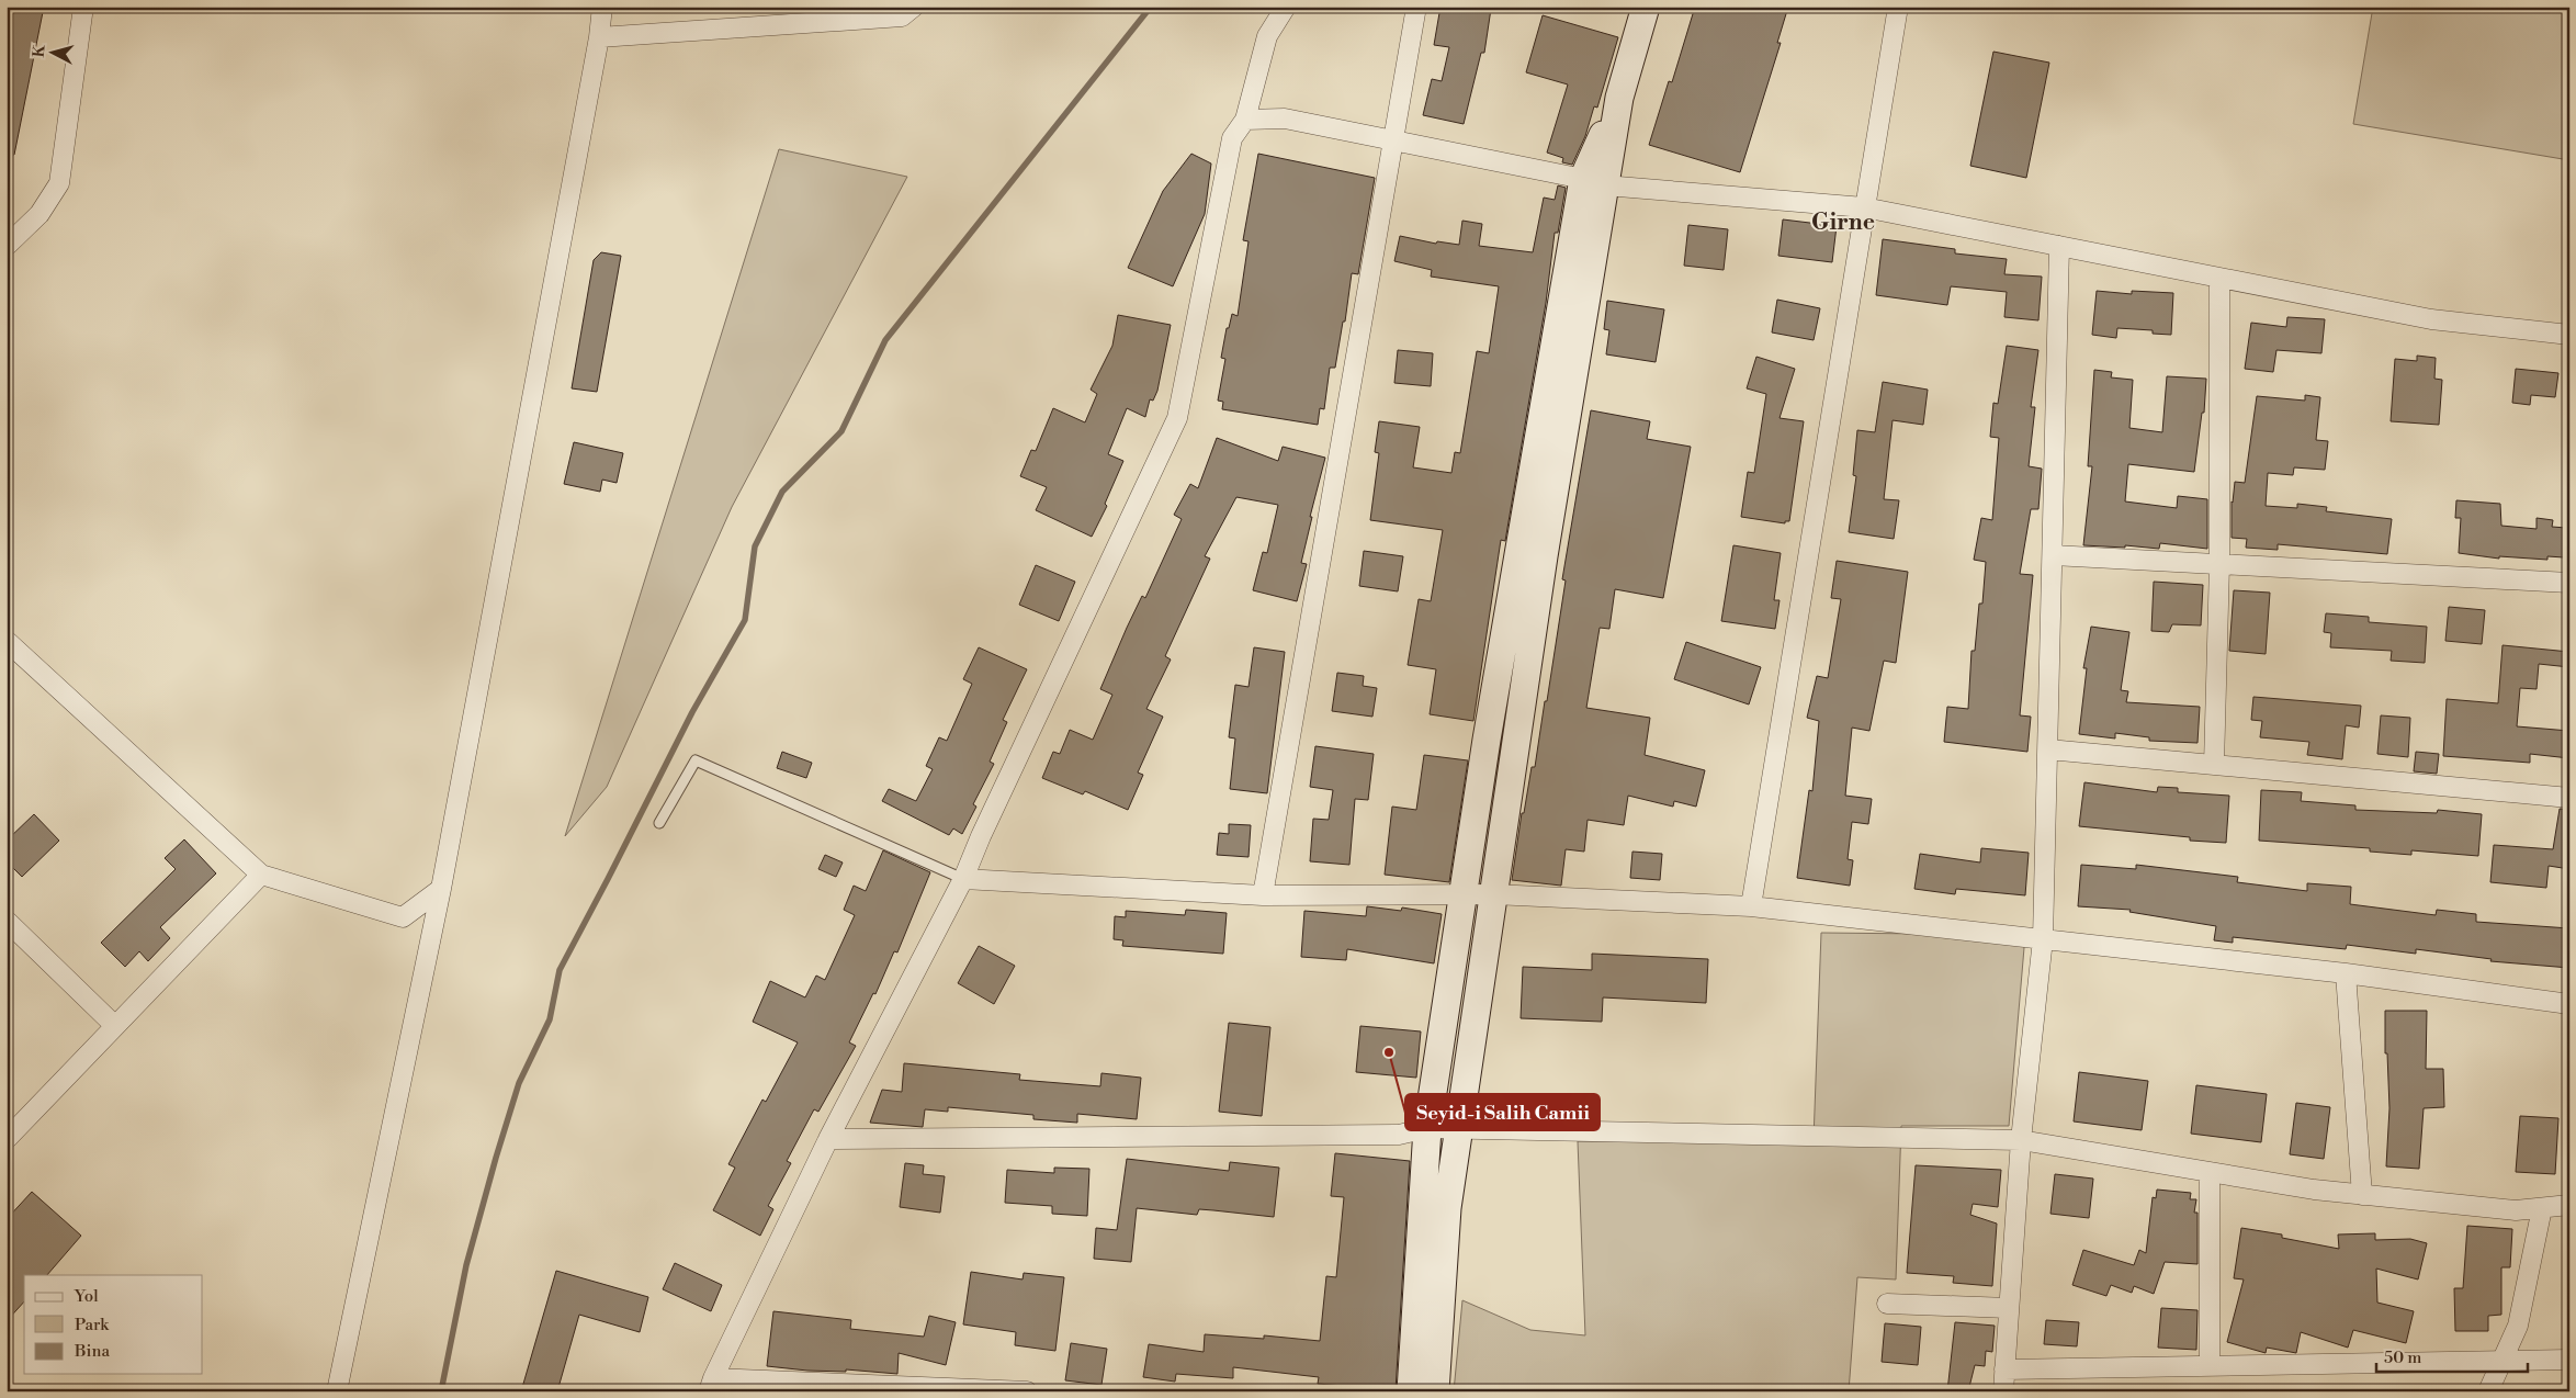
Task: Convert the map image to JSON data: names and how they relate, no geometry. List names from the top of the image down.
{
  "districts": ["Girne"],
  "places": ["Seyid-i Salih Camii"],
  "legend": ["Yol", "Park", "Bina"],
  "scale_bar": "50 m",
  "north": "left"
}
